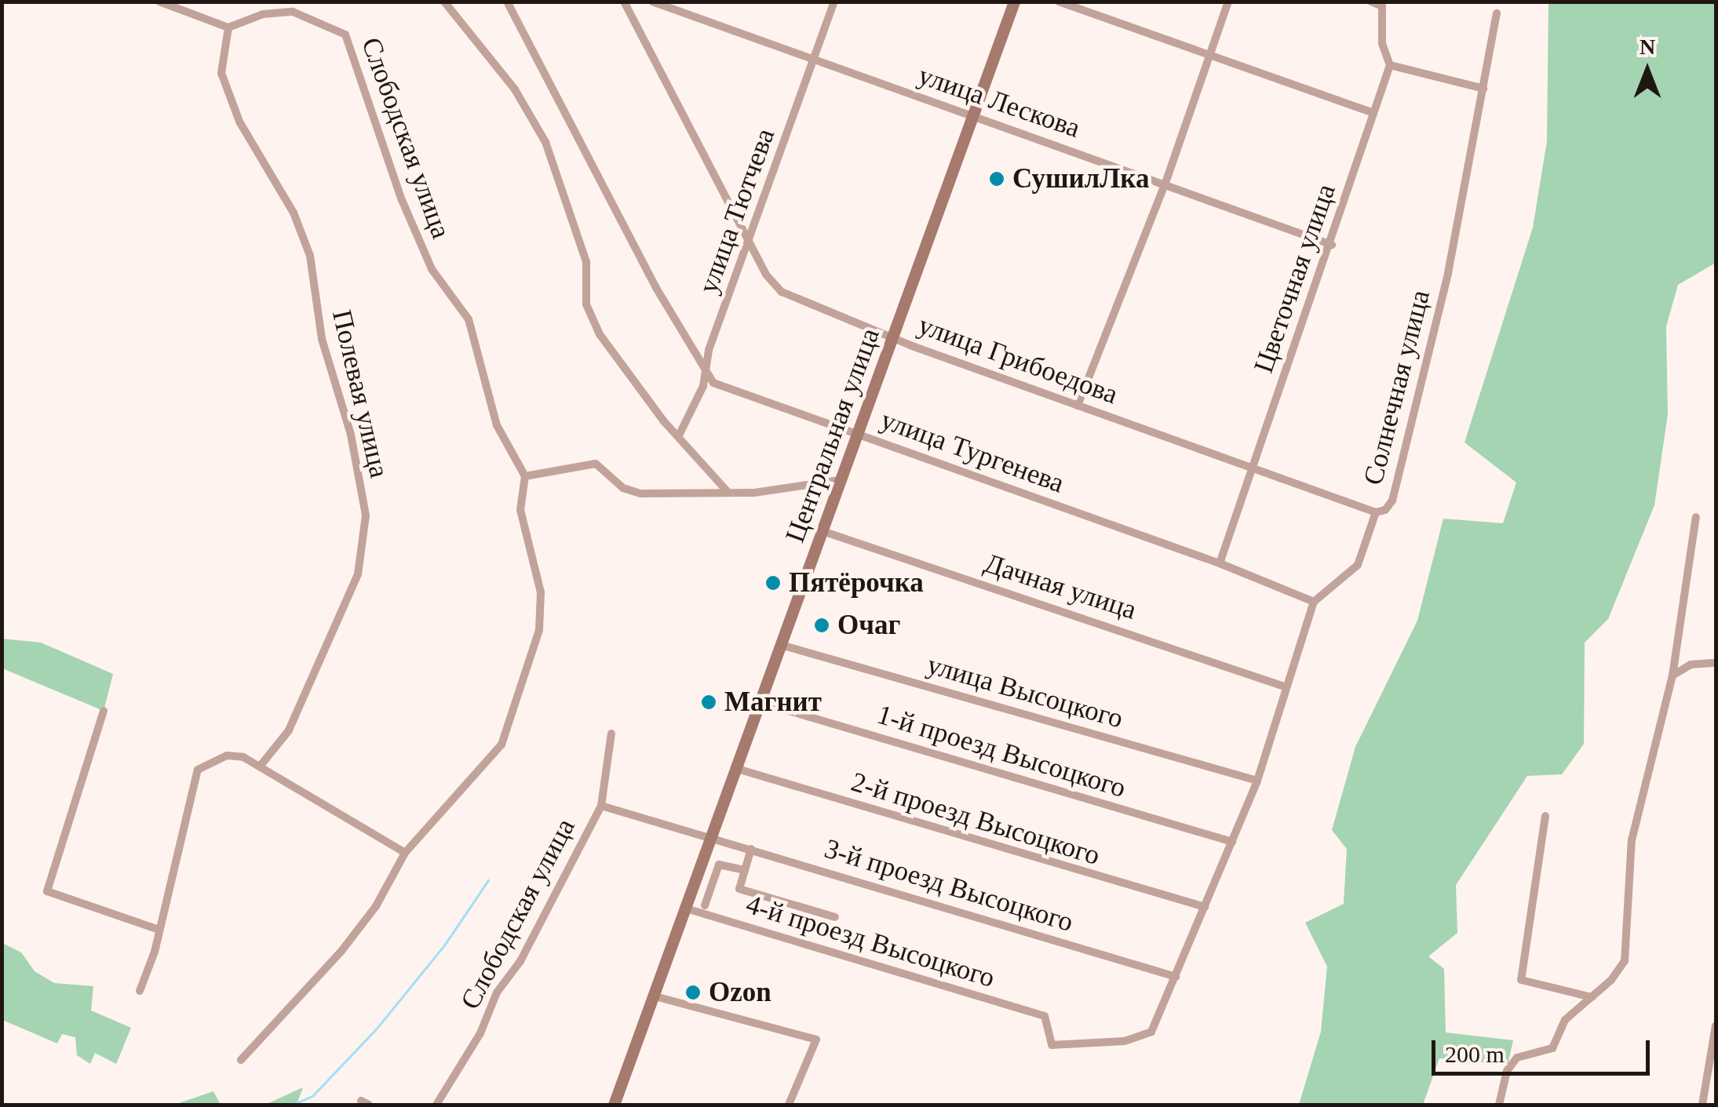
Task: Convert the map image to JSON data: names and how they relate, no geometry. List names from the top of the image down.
{
  "streets": {
    "street": [
      "улица Лескова",
      "Слободская улица",
      "улица Тютчева",
      "Цветочная улица",
      "улица Грибоедова",
      "Солнечная улица",
      "Полевая улица",
      "Центральная улица",
      "улица Тургенева",
      "Дачная улица",
      "улица Высоцкого",
      "1-й проезд Высоцкого",
      "2-й проезд Высоцкого",
      "3-й проезд Высоцкого",
      "4-й проезд Высоцкого"
    ]
  },
  "crossings": [
    ["улица Лескова", "улица Тютчева"],
    ["улица Лескова", "Цветочная улица"],
    ["улица Лескова", "Центральная улица"],
    ["Слободская улица", "Полевая улица"],
    ["Слободская улица", "3-й проезд Высоцкого"],
    ["улица Тютчева", "улица Грибоедова"],
    ["улица Тютчева", "улица Тургенева"],
    ["Цветочная улица", "улица Грибоедова"],
    ["Цветочная улица", "улица Тургенева"],
    ["улица Грибоедова", "Солнечная улица"],
    ["улица Грибоедова", "Центральная улица"],
    ["Солнечная улица", "улица Тургенева"],
    ["Центральная улица", "улица Тургенева"],
    ["Центральная улица", "Дачная улица"],
    ["Центральная улица", "улица Высоцкого"],
    ["Центральная улица", "1-й проезд Высоцкого"],
    ["Центральная улица", "2-й проезд Высоцкого"],
    ["Центральная улица", "3-й проезд Высоцкого"],
    ["Центральная улица", "4-й проезд Высоцкого"],
    ["3-й проезд Высоцкого", "4-й проезд Высоцкого"]
  ],
  "places": [
    "СушилЛка",
    "Пятёрочка",
    "Очаг",
    "Магнит",
    "Ozon"
  ],
  "scale_bar": "200 m",
  "north": "top"
}
